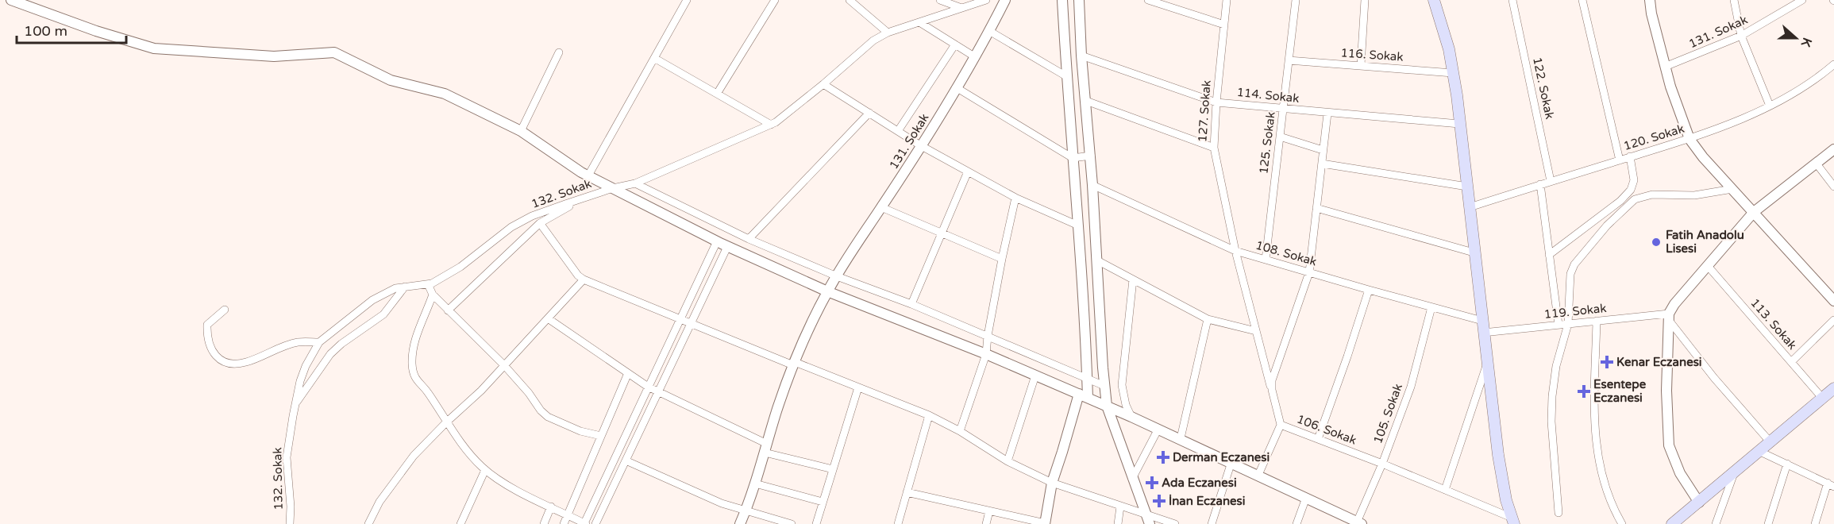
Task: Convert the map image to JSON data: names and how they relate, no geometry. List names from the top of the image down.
{
  "streets": {
    "street": [
      "131. Sokak",
      "116. Sokak",
      "122. Sokak",
      "114. Sokak",
      "127. Sokak",
      "120. Sokak",
      "125. Sokak",
      "132. Sokak",
      "108. Sokak",
      "119. Sokak",
      "113. Sokak",
      "105. Sokak",
      "106. Sokak"
    ]
  },
  "crossings": [
    ["116. Sokak", "125. Sokak"],
    ["122. Sokak", "120. Sokak"],
    ["114. Sokak", "127. Sokak"],
    ["114. Sokak", "125. Sokak"],
    ["114. Sokak", "106. Sokak"],
    ["127. Sokak", "108. Sokak"],
    ["127. Sokak", "106. Sokak"],
    ["125. Sokak", "108. Sokak"],
    ["108. Sokak", "105. Sokak"],
    ["108. Sokak", "106. Sokak"],
    ["105. Sokak", "106. Sokak"]
  ],
  "places": {
    "other": ["Fatih Anadolu Lisesi"],
    "health": [
      "Kenar Eczanesi",
      "Esentepe Eczanesi",
      "Derman Eczanesi",
      "Ada Eczanesi",
      "İnan Eczanesi"
    ]
  },
  "scale_bar": "100 m",
  "north": "right"
}
